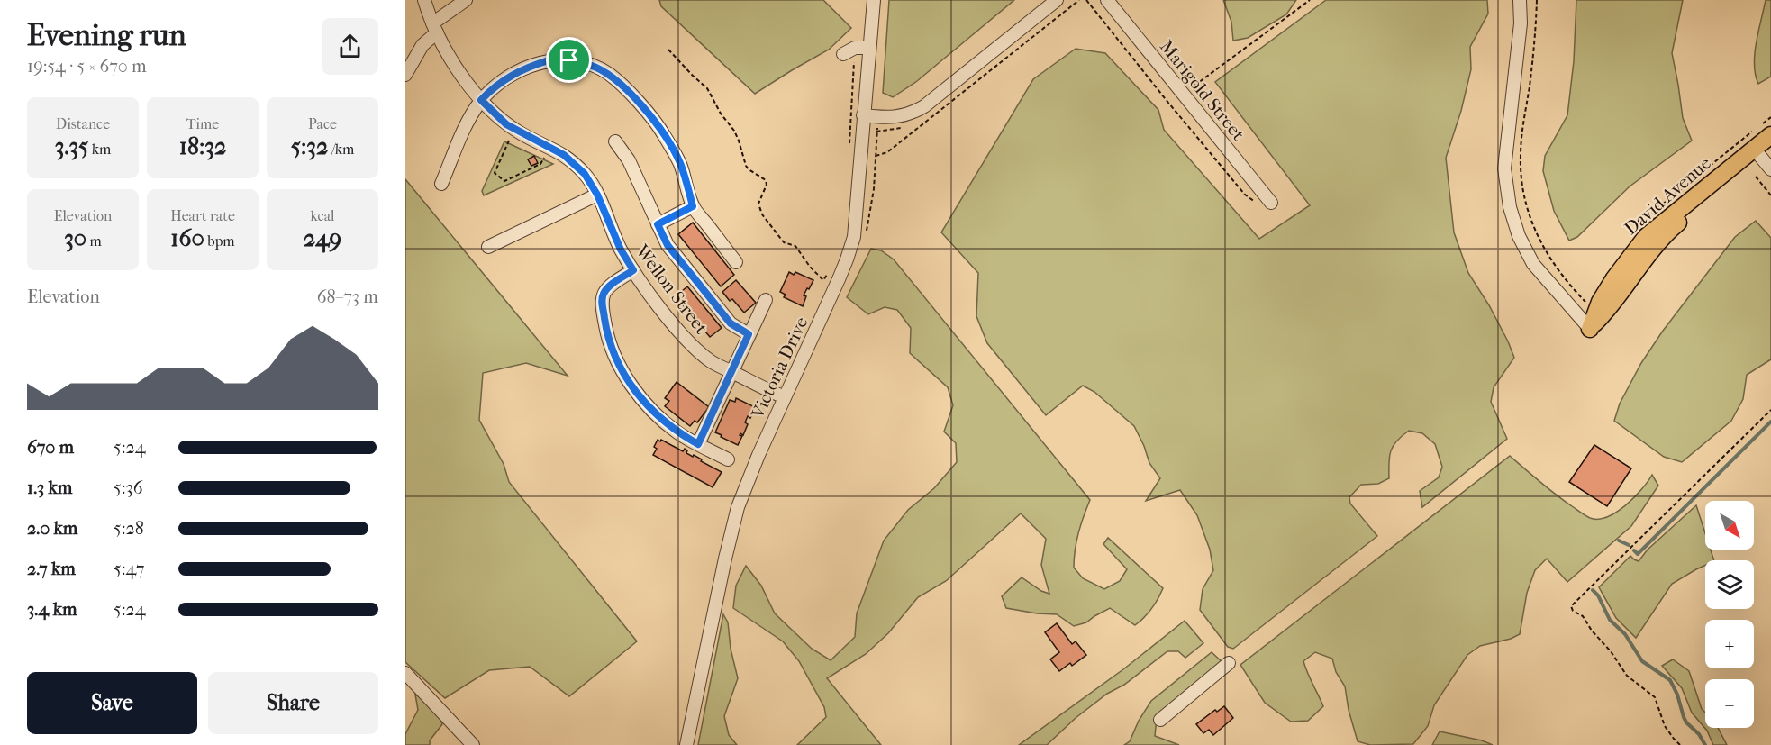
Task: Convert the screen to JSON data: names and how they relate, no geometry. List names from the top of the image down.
{
  "streets": {
    "main road": ["David Avenue"],
    "street": ["Marigold Street", "Wellon Street", "Victoria Drive"]
  },
  "crossings": [
    ["Wellon Street", "Victoria Drive"]
  ],
  "north": "bottom right",
  "page": {
    "heading": ["Evening run", "19:54 · 5 × 670 m"],
    "stats": [
      ["Distance", "3.35 km"],
      ["Time", "18:32"],
      ["Pace", "5:32 /km"],
      ["Elevation", "30 m"],
      ["Heart rate", "160 bpm"],
      ["kcal", "249"]
    ],
    "chart": ["Elevation", "68–73 m"],
    "list": [
      {
        "name": "670 m",
        "note": "5:24"
      },
      {
        "name": "1.3 km",
        "note": "5:36"
      },
      {
        "name": "2.0 km",
        "note": "5:28"
      },
      {
        "name": "2.7 km",
        "note": "5:47"
      },
      {
        "name": "3.4 km",
        "note": "5:24"
      }
    ],
    "map_buttons": ["+", "−"],
    "buttons": ["Save", "Share"]
  }
}
